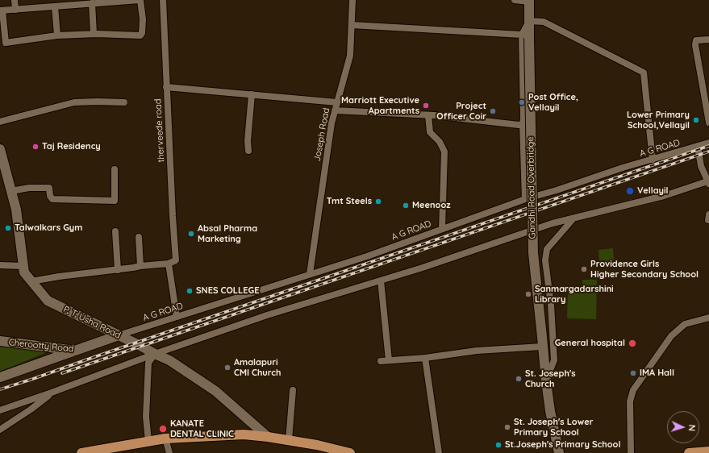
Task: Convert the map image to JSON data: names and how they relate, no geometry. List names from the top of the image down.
{
  "streets": {
    "street": [
      "therveede road",
      "Joseph Road",
      "A G ROAD",
      "Gandhi Road Overbridge",
      "P. T. Usha Road",
      "Cherootty Road"
    ]
  },
  "crossings": [
    ["Joseph Road", "A G ROAD"],
    ["A G ROAD", "P. T. Usha Road"],
    ["A G ROAD", "Cherootty Road"],
    ["P. T. Usha Road", "Cherootty Road"]
  ],
  "places": [
    "Post Office, Vellayil",
    "Marriott Executive Apartments",
    "Project Officer Coir",
    "Lower Primary School,Vellayil",
    "Taj Residency",
    "Vellayil",
    "Tmt Steels",
    "Meenooz",
    "Talwalkars Gym",
    "Absal Pharma Marketing",
    "Providence Girls Higher Secondary School",
    "SNES COLLEGE",
    "Sanmargadarshini Library",
    "General hospital",
    "Amalapuri CMI Church",
    "IMA Hall",
    "St. Joseph's Church",
    "St. Joseph's Lower Primary School",
    "KANATE DENTAL CLINIC",
    "St.Joseph's Primary School"
  ],
  "north": "right"
}
